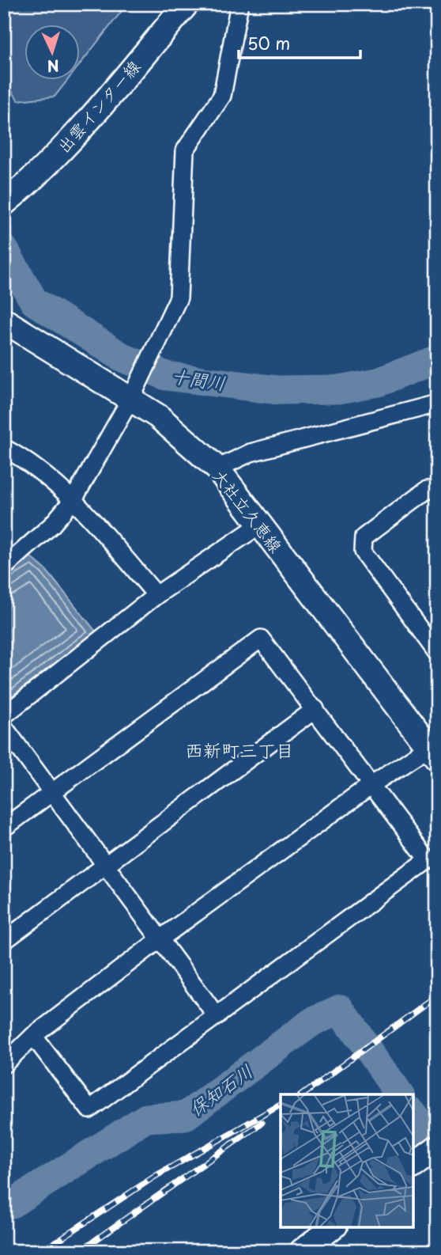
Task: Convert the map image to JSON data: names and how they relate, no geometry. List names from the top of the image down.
{
  "streets": {
    "main road": ["出雲インター線", "大社立久恵線"]
  },
  "districts": ["西新町三丁目"],
  "water": ["十間川", "保知石川"],
  "scale_bar": "50 m",
  "north": "bottom"
}
